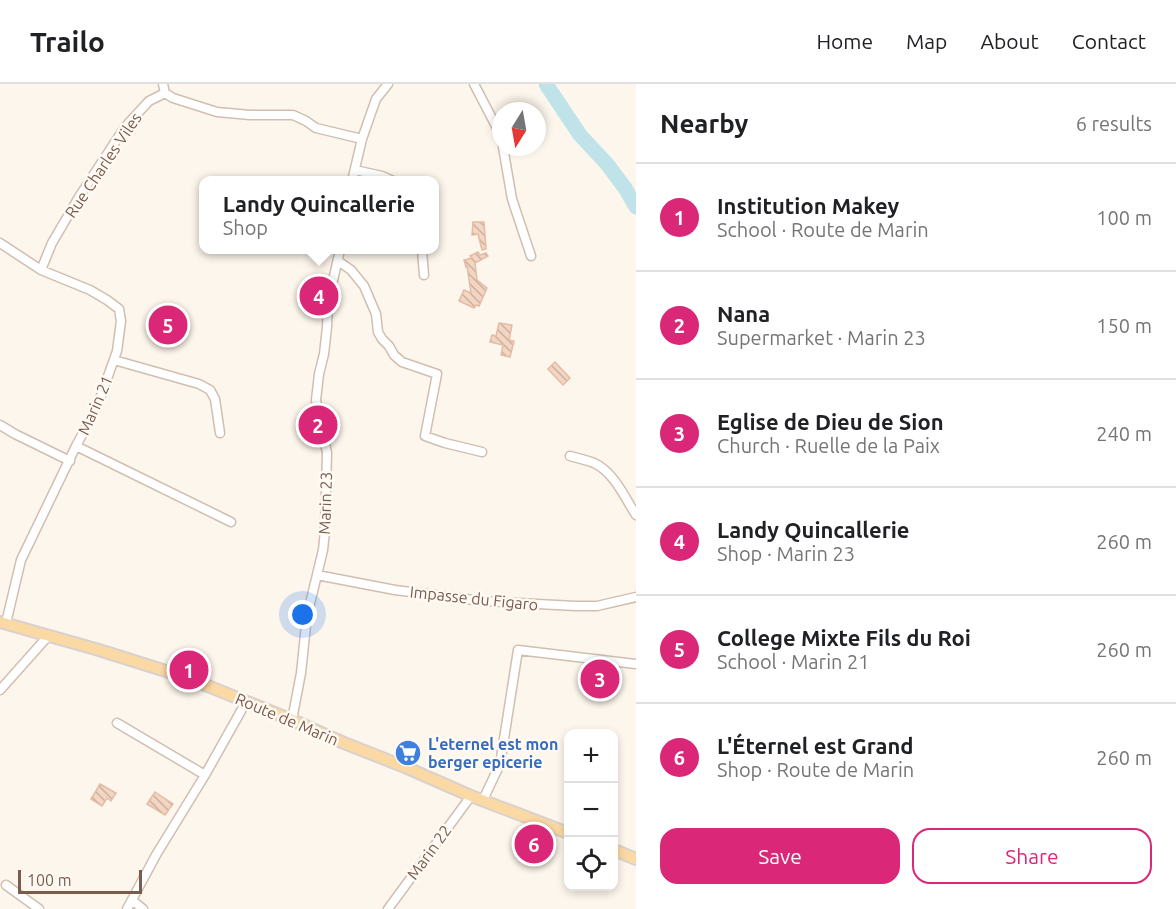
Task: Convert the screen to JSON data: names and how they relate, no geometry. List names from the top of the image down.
{
  "streets": {
    "main road": ["Route de Marin"],
    "street": [
      "Rue Charles Viles",
      "Marin 21",
      "Marin 23",
      "Impasse du Figaro",
      "Marin 22"
    ]
  },
  "crossings": [
    ["Rue Charles Viles", "Marin 21"],
    ["Marin 21", "Route de Marin"],
    ["Marin 23", "Impasse du Figaro"],
    ["Marin 23", "Route de Marin"],
    ["Route de Marin", "Marin 22"]
  ],
  "places": {
    "supermarket": ["L'eternel est mon berger epicerie"]
  },
  "scale_bar": "100 m",
  "north": "bottom",
  "page": {
    "header": "Trailo",
    "nav": [
      "Home",
      "Map",
      "About",
      "Contact"
    ],
    "heading": ["Nearby", "6 results"],
    "list": [
      {
        "mark": "1",
        "name": "Institution Makey",
        "note": "School · Route de Marin",
        "value": "100 m"
      },
      {
        "mark": "2",
        "name": "Nana",
        "note": "Supermarket · Marin 23",
        "value": "150 m"
      },
      {
        "mark": "3",
        "name": "Eglise de Dieu de Sion",
        "note": "Church · Ruelle de la Paix",
        "value": "240 m"
      },
      {
        "mark": "4",
        "name": "Landy Quincallerie",
        "note": "Shop · Marin 23",
        "value": "260 m"
      },
      {
        "mark": "5",
        "name": "College Mixte Fils du Roi",
        "note": "School · Marin 21",
        "value": "260 m"
      },
      {
        "mark": "6",
        "name": "L'Éternel est Grand",
        "note": "Shop · Route de Marin",
        "value": "260 m"
      }
    ],
    "popup": ["Landy Quincallerie", "Shop"],
    "pins": [
      "4",
      "5",
      "2",
      "1",
      "3",
      "6"
    ],
    "map_buttons": ["+", "−"],
    "buttons": ["Save", "Share"],
    "scale": "100 m"
  }
}
